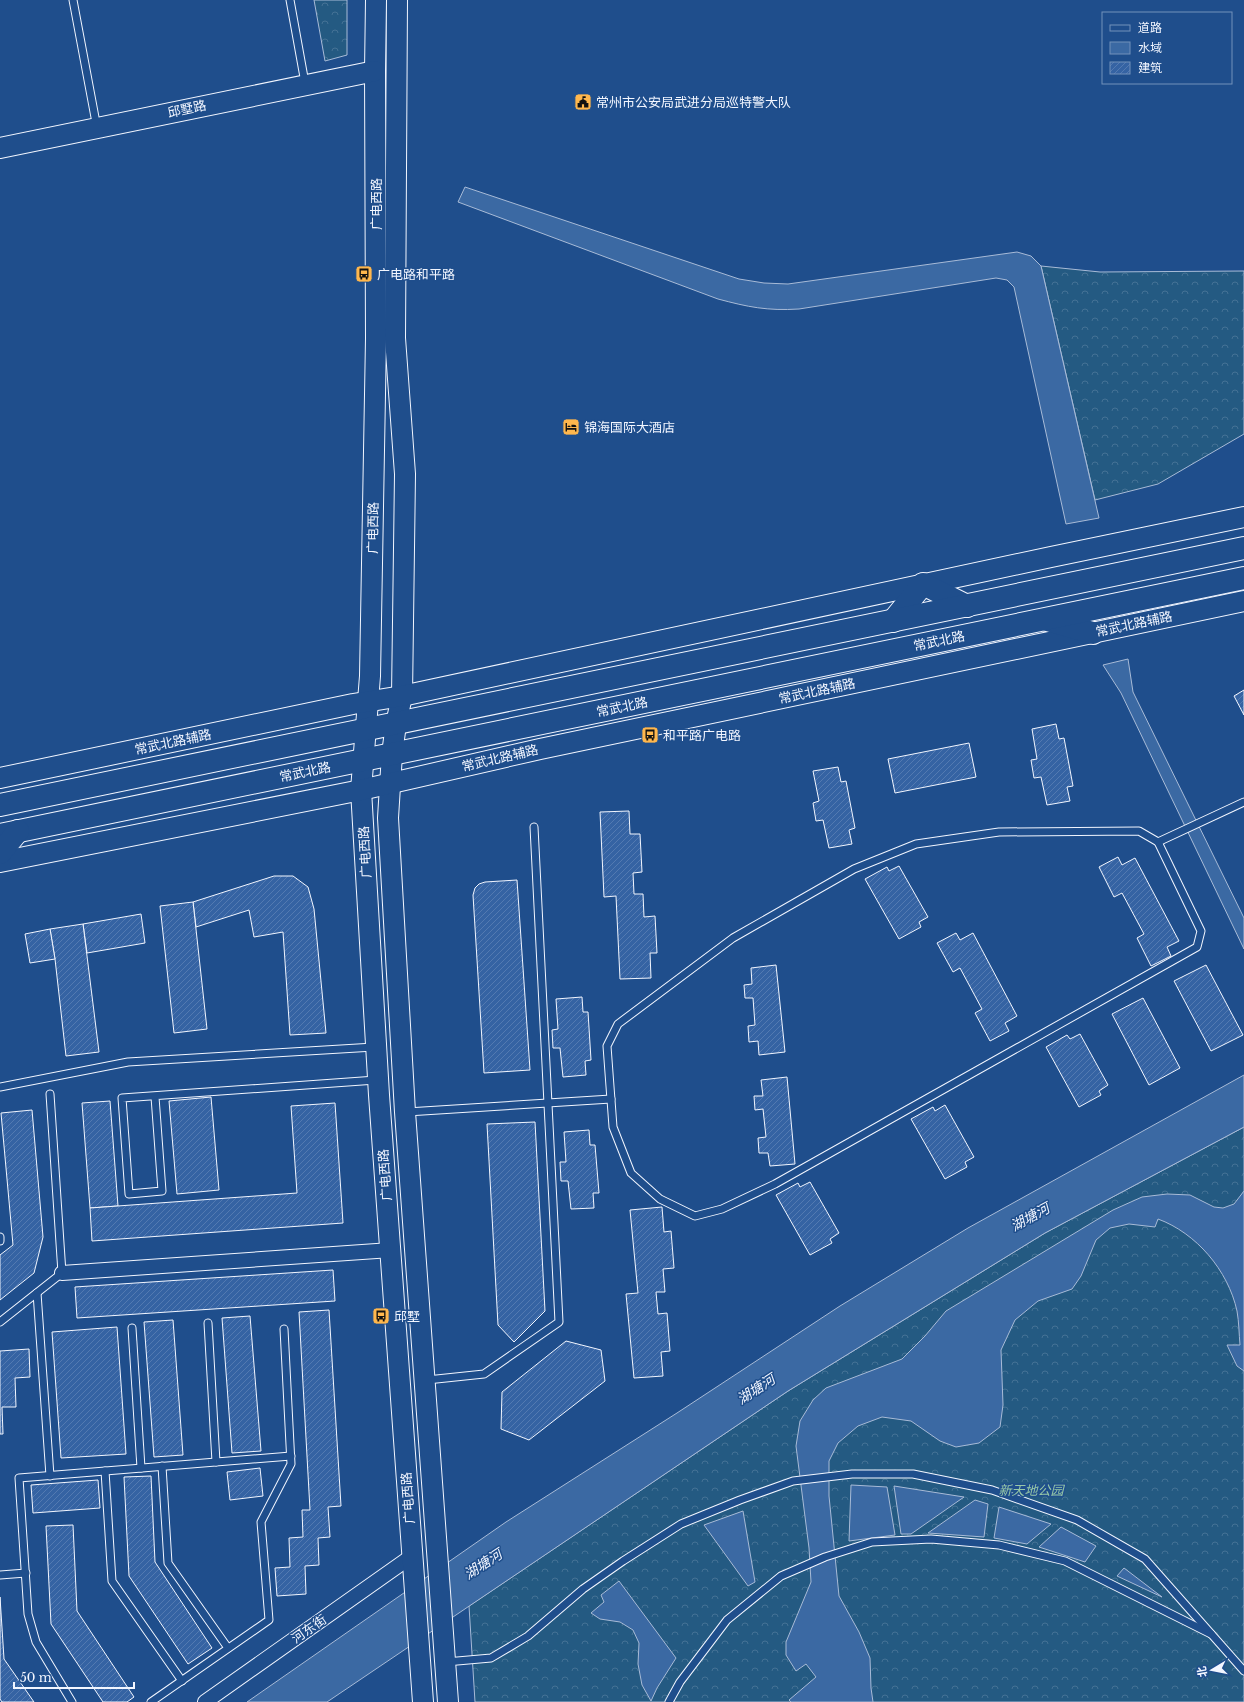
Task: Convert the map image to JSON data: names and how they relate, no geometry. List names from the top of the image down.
{
  "streets": {
    "main road": [
      "邱墅路",
      "广电西路",
      "常武北路辅路",
      "常武北路"
    ],
    "street": ["河东街"]
  },
  "crossings": [
    ["邱墅路", "广电西路"],
    ["广电西路", "常武北路辅路"],
    ["广电西路", "常武北路"],
    ["广电西路", "河东街"]
  ],
  "water": ["湖塘河"],
  "parks": ["新天地公园"],
  "places": {
    "public building": ["常州市公安局武进分局巡特警大队"],
    "bus stop": ["广电路和平路", "和平路广电路", "邱墅"],
    "hotel": ["锦海国际大酒店"]
  },
  "legend": ["道路", "水域", "建筑"],
  "scale_bar": "50 m",
  "north": "left"
}
